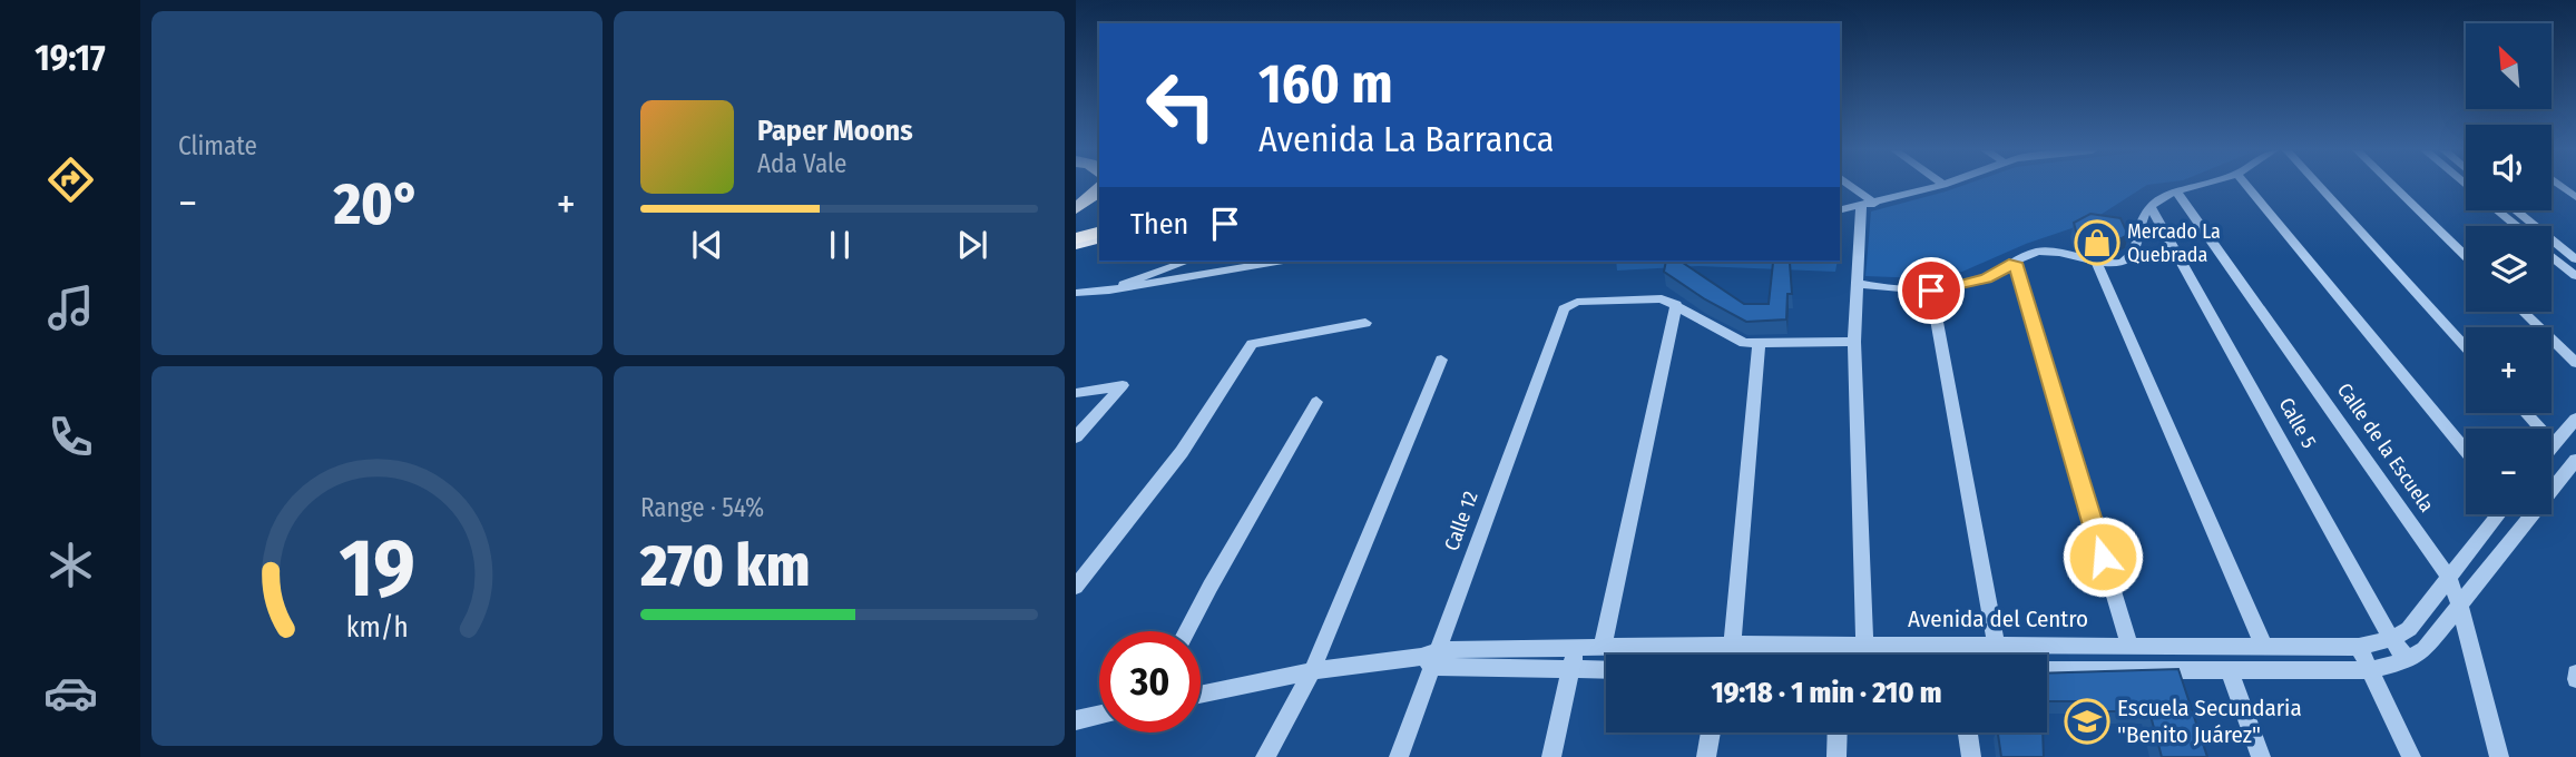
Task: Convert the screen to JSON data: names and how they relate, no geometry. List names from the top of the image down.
{
  "streets": {
    "street": [
      "Calle 5",
      "Calle de la Escuela",
      "Calle 12",
      "Avenida del Centro"
    ]
  },
  "crossings": [
    ["Calle 5", "Avenida del Centro"],
    ["Calle de la Escuela", "Avenida del Centro"],
    ["Calle 12", "Avenida del Centro"]
  ],
  "places": {
    "shop": ["Mercado La Quebrada"],
    "school or university": ["Escuela Secundaria \"Benito Juárez\""]
  },
  "north": "top left",
  "page": {
    "tabs": "19:17",
    "tile": [
      "Climate",
      ["Range · 54%", "270 km"]
    ],
    "map_buttons": ["+", "−"],
    "turn": ["160 m", "Avenida La Barranca"],
    "song": ["Paper Moons", "Ada Vale"],
    "heat": ["−", "20°", "+"],
    "then": "Then",
    "limit": "30",
    "trip": "19:18 · 1 min · 210 m",
    "gauge": ["19", "km/h"]
  }
}
